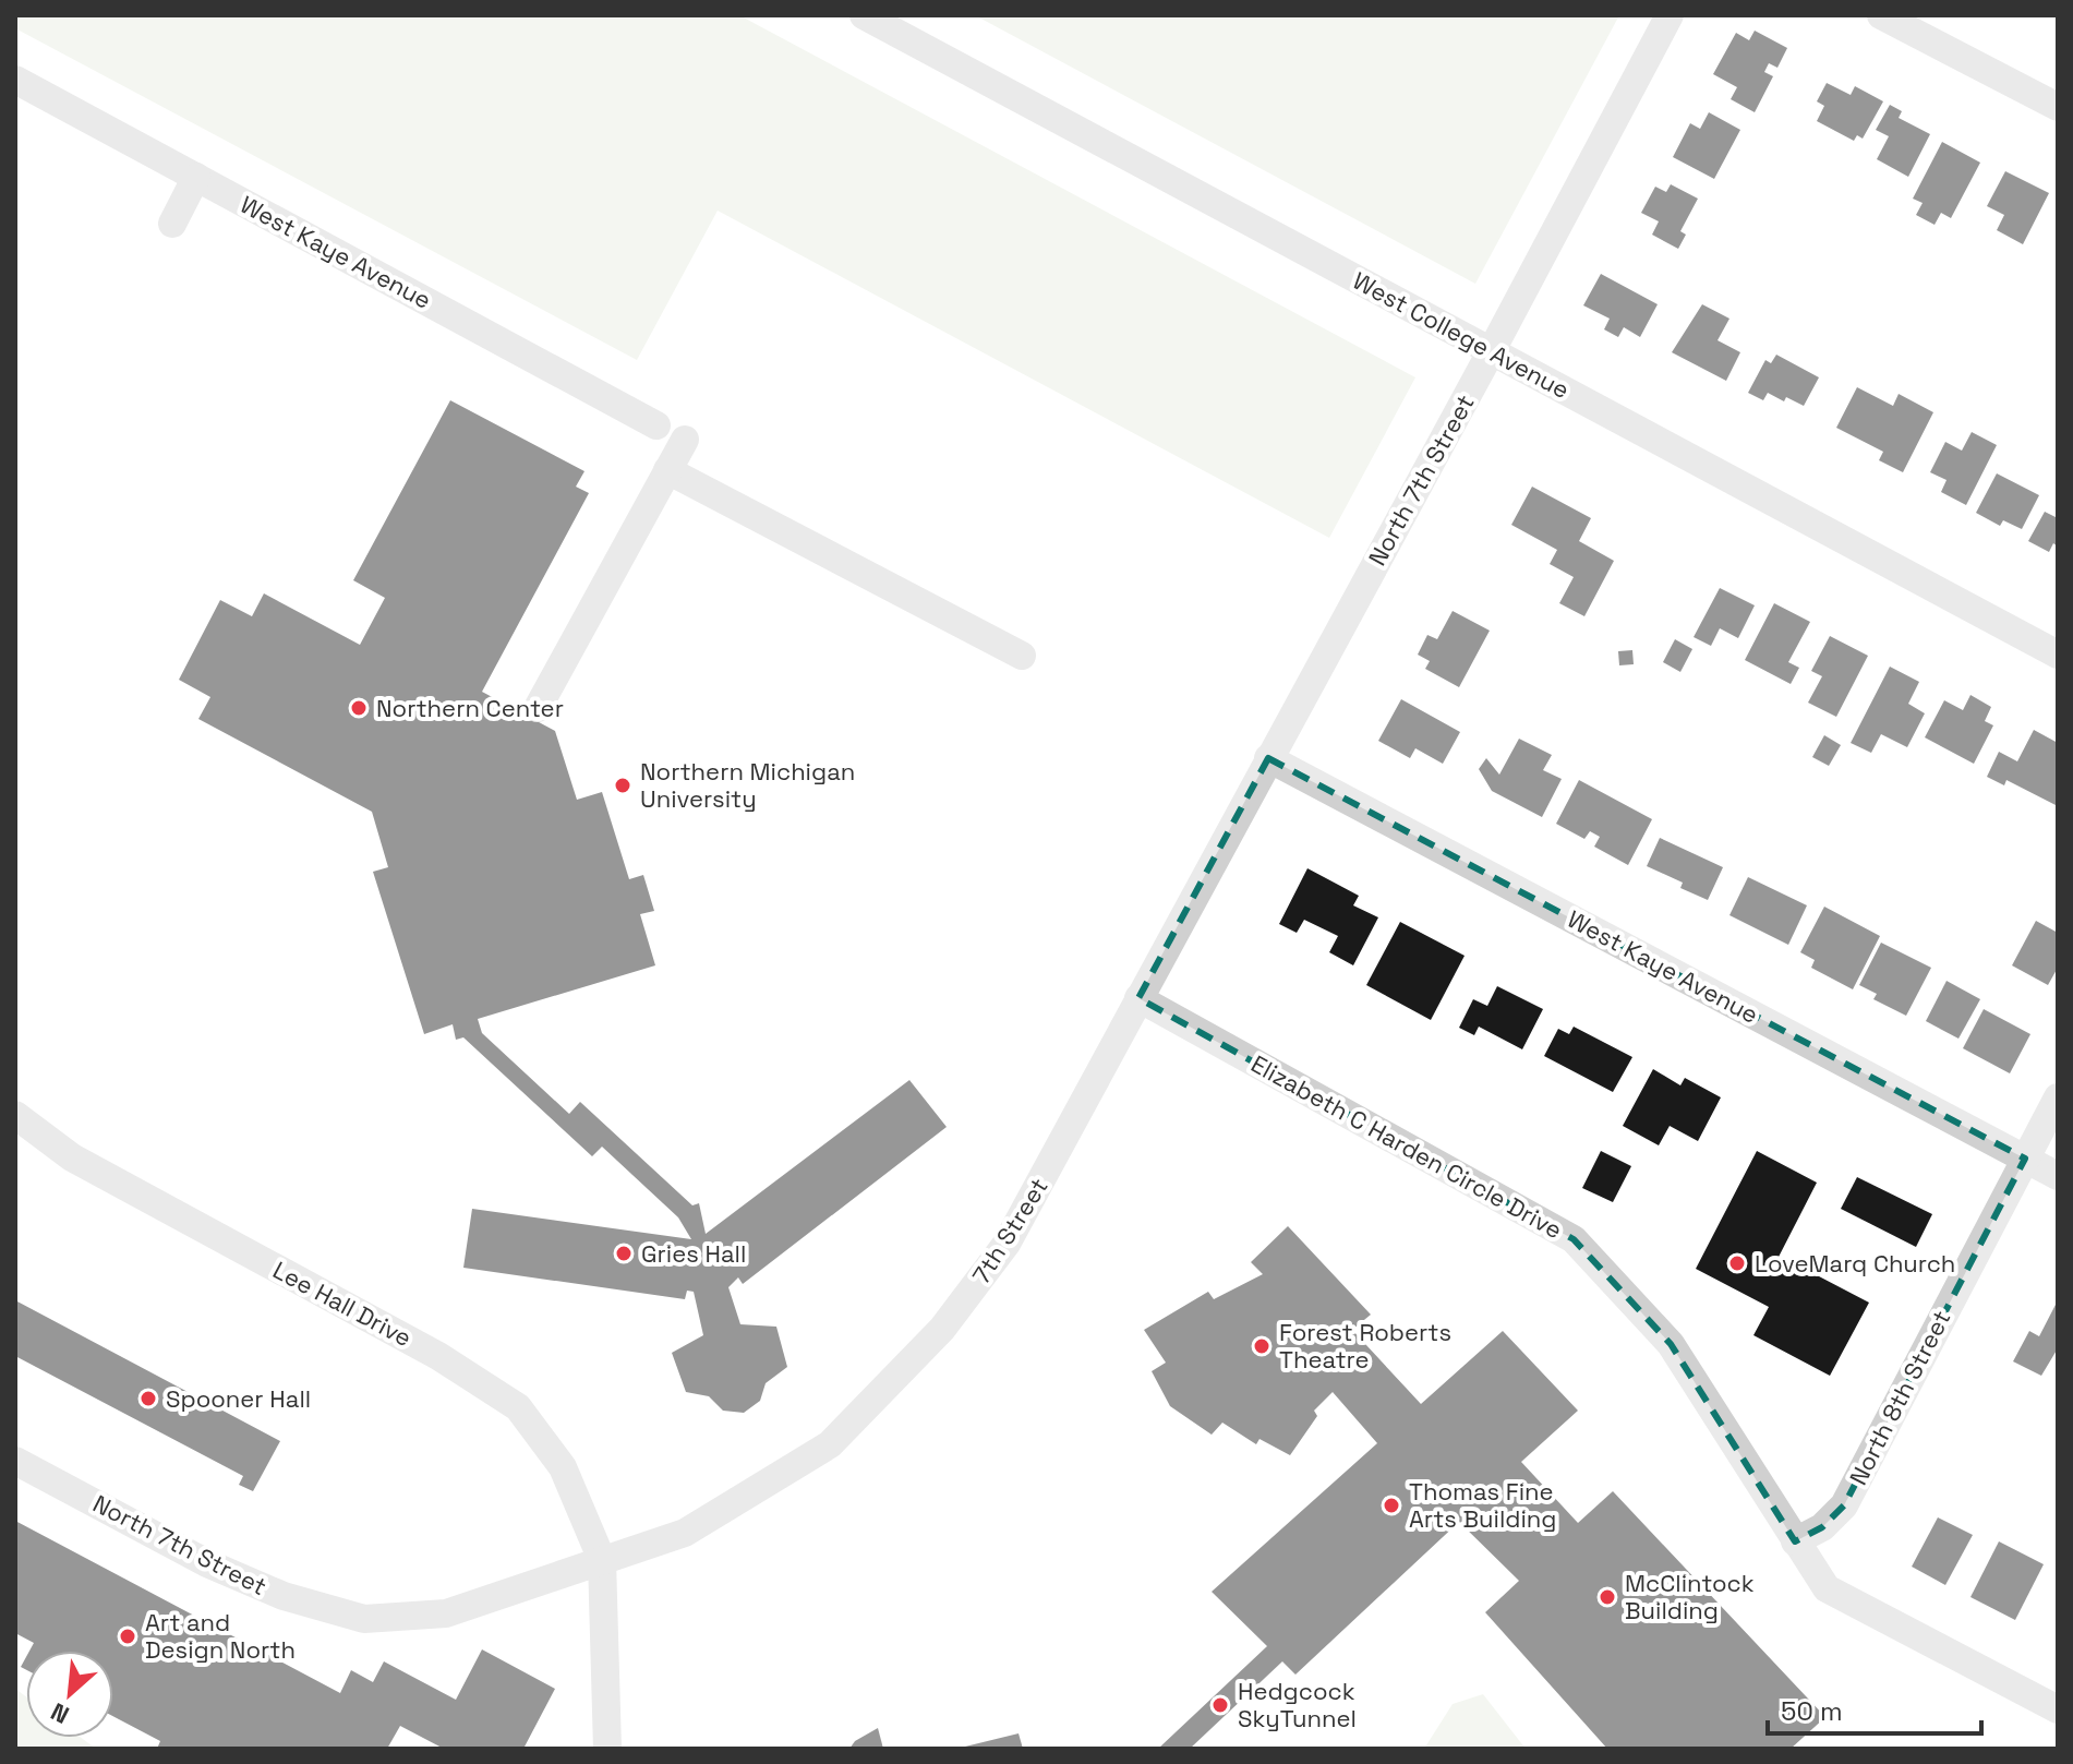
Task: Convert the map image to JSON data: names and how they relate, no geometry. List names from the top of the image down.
{
  "streets": {
    "street": [
      "West Kaye Avenue",
      "West College Avenue",
      "North 7th Street",
      "Elizabeth C Harden Circle Drive",
      "7th Street",
      "Lee Hall Drive",
      "North 8th Street"
    ]
  },
  "crossings": [
    ["West Kaye Avenue", "North 7th Street"],
    ["West Kaye Avenue", "7th Street"],
    ["West Kaye Avenue", "North 8th Street"],
    ["West College Avenue", "North 7th Street"],
    ["North 7th Street", "7th Street"],
    ["North 7th Street", "Lee Hall Drive"],
    ["Elizabeth C Harden Circle Drive", "7th Street"],
    ["Elizabeth C Harden Circle Drive", "North 8th Street"],
    ["7th Street", "Lee Hall Drive"]
  ],
  "places": [
    "Northern Center",
    "Northern Michigan University",
    "Gries Hall",
    "LoveMarq Church",
    "Forest Roberts Theatre",
    "Spooner Hall",
    "Thomas Fine Arts Building",
    "McClintock Building",
    "Art and Design North",
    "Hedgcock SkyTunnel"
  ],
  "scale_bar": "50 m",
  "north": "bottom left"
}
